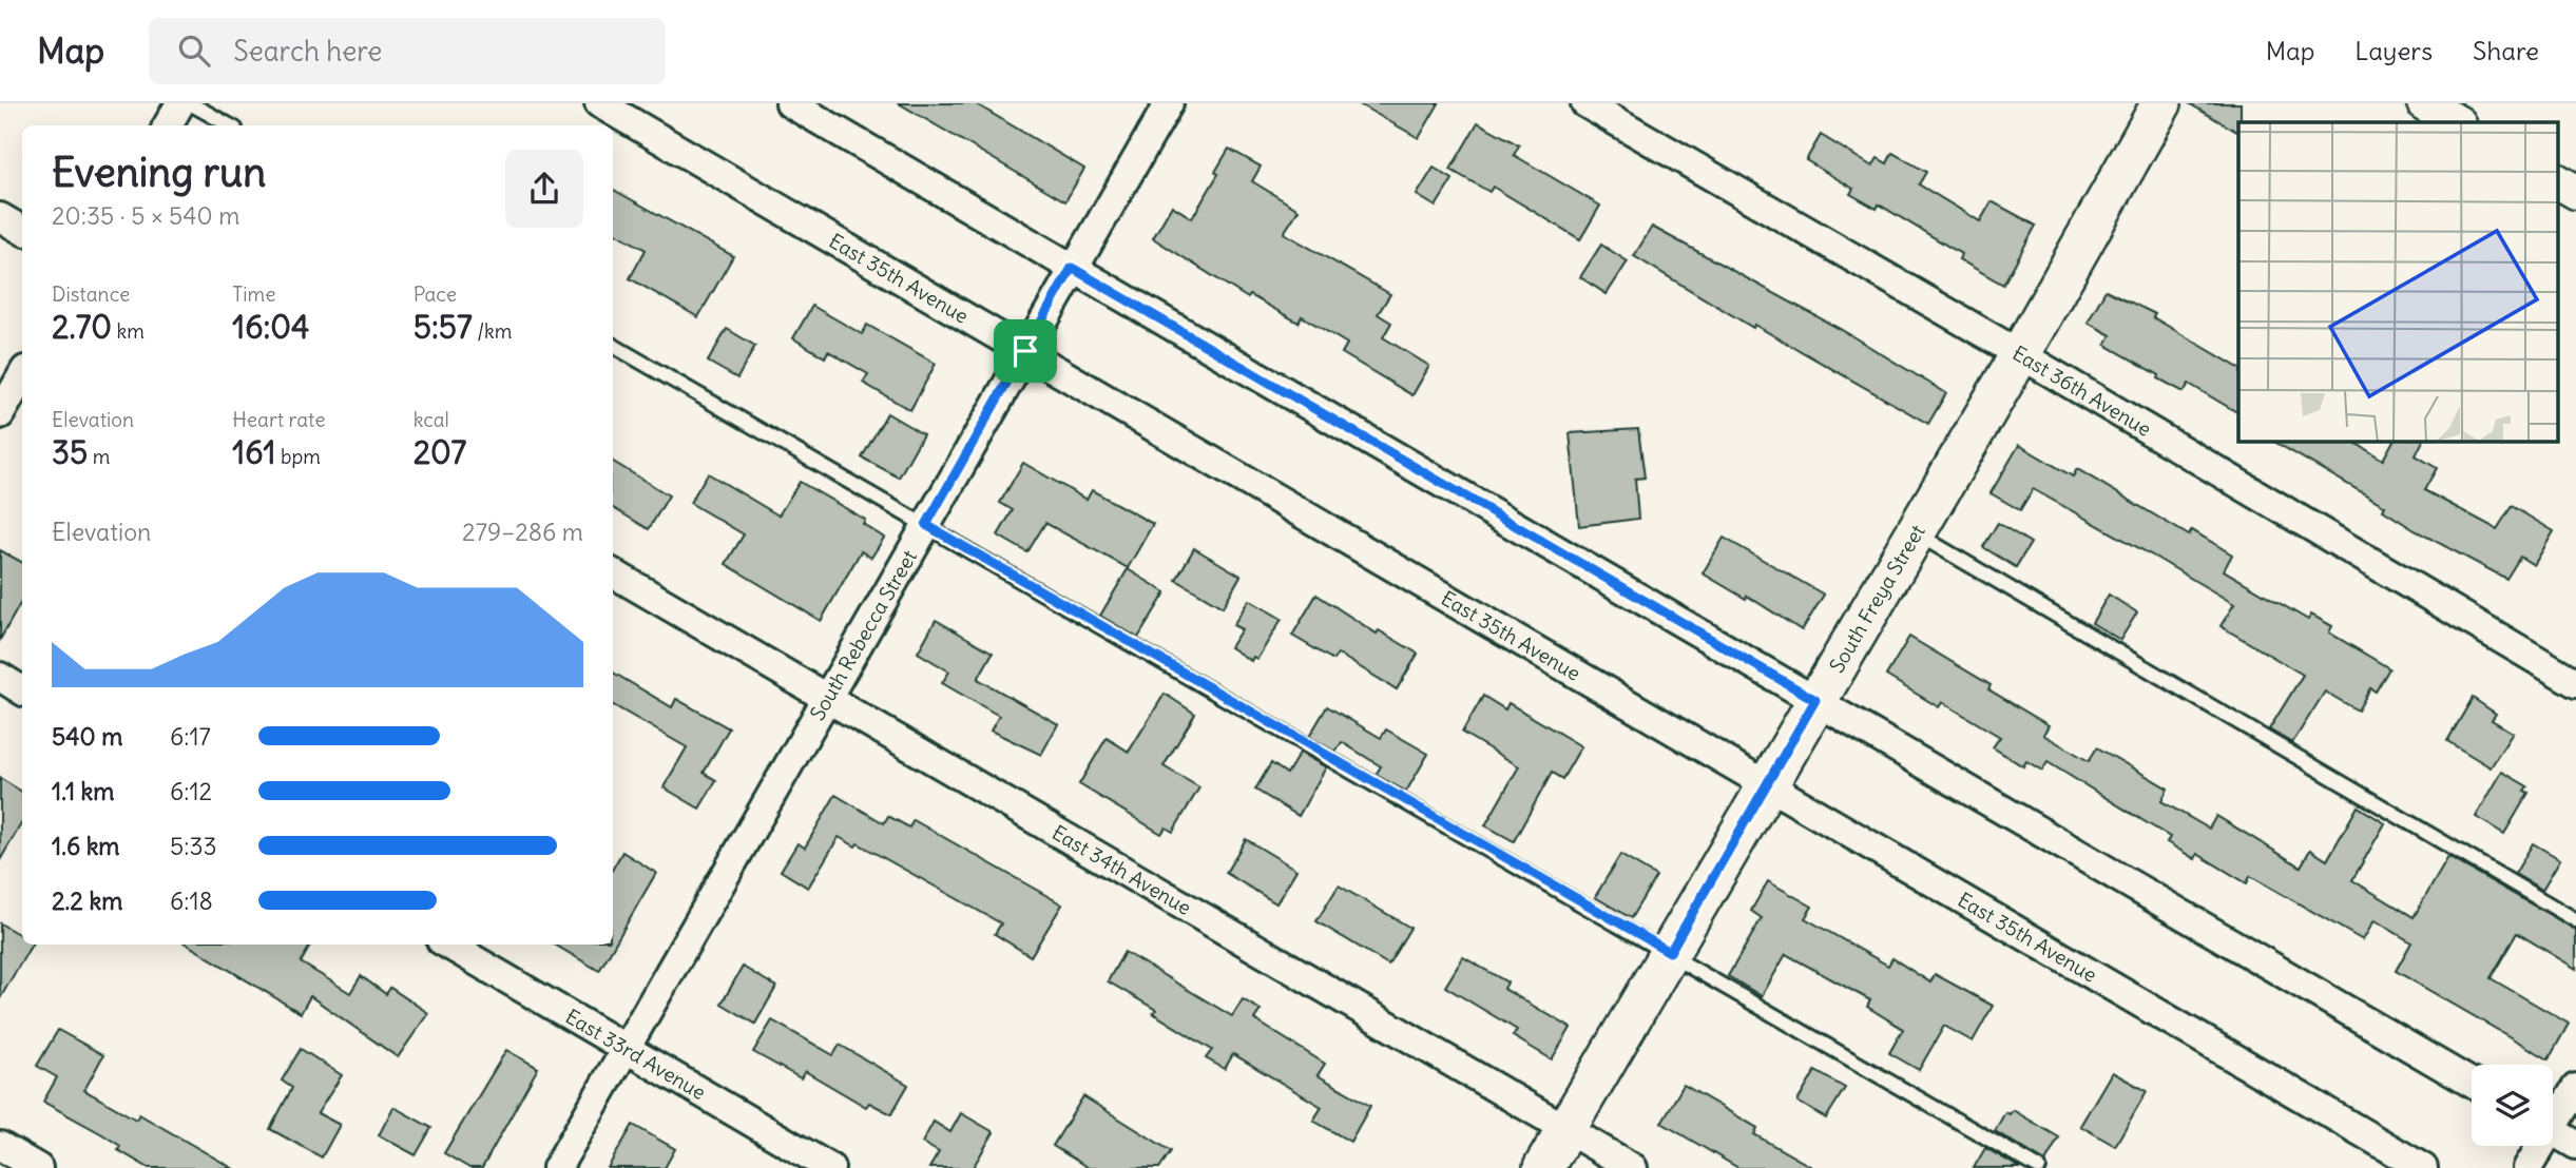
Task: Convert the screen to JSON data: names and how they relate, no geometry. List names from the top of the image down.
{
  "streets": {
    "main road": ["South Freya Street"],
    "street": [
      "East 35th Avenue",
      "East 36th Avenue",
      "South Rebecca Street",
      "East 34th Avenue",
      "East 33rd Avenue"
    ]
  },
  "crossings": [
    ["East 35th Avenue", "South Freya Street"],
    ["East 35th Avenue", "South Rebecca Street"],
    ["East 36th Avenue", "South Freya Street"],
    ["South Freya Street", "East 34th Avenue"],
    ["South Rebecca Street", "East 34th Avenue"],
    ["South Rebecca Street", "East 33rd Avenue"]
  ],
  "page": {
    "header": "Map",
    "search": "Search here",
    "nav": ["Map", "Layers", "Share"],
    "heading": ["Evening run", "20:35 · 5 × 540 m"],
    "stats": [
      ["Distance", "2.70 km"],
      ["Time", "16:04"],
      ["Pace", "5:57 /km"],
      ["Elevation", "35 m"],
      ["Heart rate", "161 bpm"],
      ["kcal", "207"]
    ],
    "chart": ["Elevation", "279–286 m"],
    "list": [
      {
        "name": "540 m",
        "note": "6:17"
      },
      {
        "name": "1.1 km",
        "note": "6:12"
      },
      {
        "name": "1.6 km",
        "note": "5:33"
      },
      {
        "name": "2.2 km",
        "note": "6:18"
      }
    ]
  }
}
